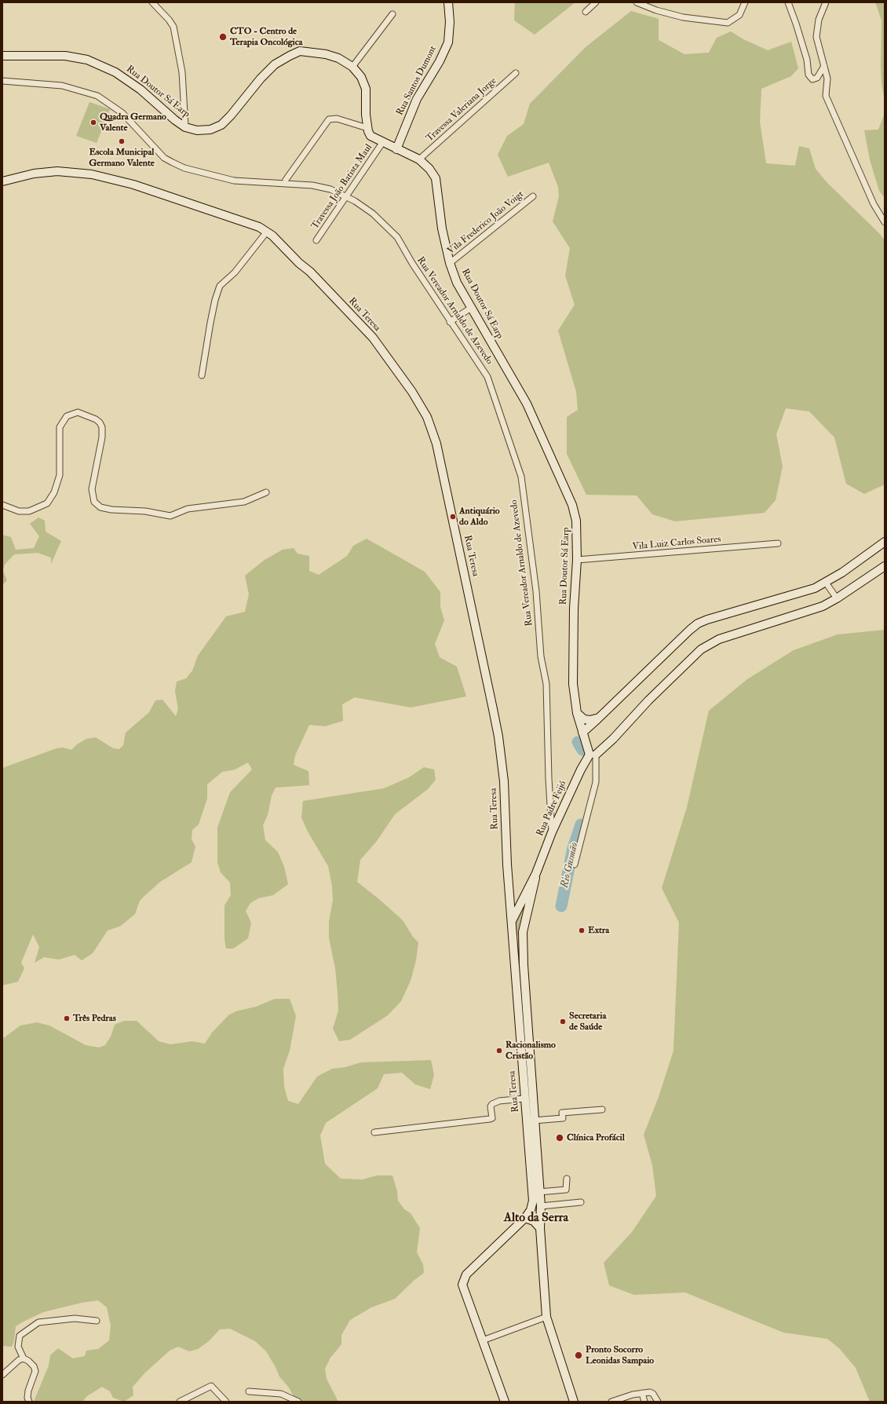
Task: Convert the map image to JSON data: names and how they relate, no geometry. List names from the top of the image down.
{
  "streets": {
    "main road": [
      "Rua Santos Dumont",
      "Rua Doutor Sá Earp",
      "Rua Teresa",
      "Rua Padre Feijó"
    ],
    "street": [
      "Travessa Valeriana Jorge",
      "Travessa João Batista Maul",
      "Vila Frederico João Voigt",
      "Rua Vereador Arnaldo de Azevedo",
      "Vila Luiz Carlos Soares"
    ]
  },
  "crossings": [
    ["Rua Santos Dumont", "Rua Doutor Sá Earp"],
    ["Rua Doutor Sá Earp", "Travessa Valeriana Jorge"],
    ["Rua Doutor Sá Earp", "Travessa João Batista Maul"],
    ["Rua Doutor Sá Earp", "Vila Frederico João Voigt"],
    ["Rua Doutor Sá Earp", "Vila Luiz Carlos Soares"],
    ["Rua Doutor Sá Earp", "Rua Padre Feijó"],
    ["Travessa João Batista Maul", "Rua Vereador Arnaldo de Azevedo"],
    ["Rua Vereador Arnaldo de Azevedo", "Rua Padre Feijó"],
    ["Rua Teresa", "Rua Padre Feijó"]
  ],
  "districts": ["Alto da Serra"],
  "water": ["Rio Gusmão"],
  "places": [
    "CTO - Centro de Terapia Oncológica",
    "Quadra Germano Valente",
    "Escola Municipal Germano Valente",
    "Antiquário do Aldo",
    "Extra",
    "Três Pedras",
    "Secretaria de Saúde",
    "Racionalismo Cristão",
    "Clínica Profácil",
    "Pronto Socorro Leonidas Sampaio"
  ]
}
